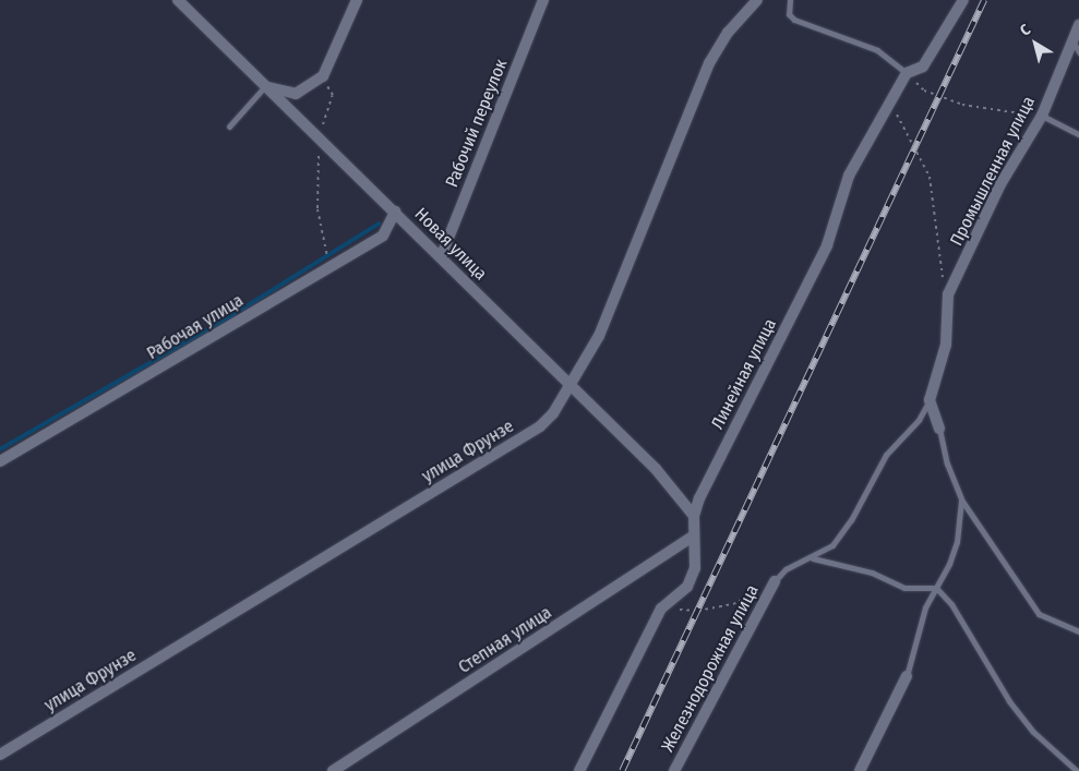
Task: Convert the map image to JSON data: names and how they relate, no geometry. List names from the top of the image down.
{
  "streets": {
    "street": [
      "Рабочий переулок",
      "Промышленная улица",
      "Новая улица",
      "Рабочая улица",
      "Линейная улица",
      "улица Фрунзе",
      "Степная улица",
      "Железнодорожная улица"
    ]
  },
  "crossings": [
    ["Рабочий переулок", "Новая улица"],
    ["Новая улица", "Рабочая улица"],
    ["Новая улица", "Линейная улица"],
    ["Новая улица", "улица Фрунзе"],
    ["Линейная улица", "Степная улица"]
  ],
  "north": "top left"
}
